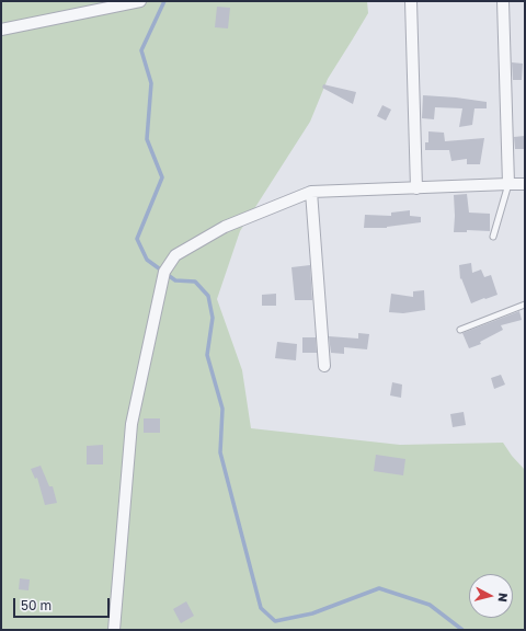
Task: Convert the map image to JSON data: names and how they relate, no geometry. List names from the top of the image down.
{
  "scale_bar": "50 m",
  "north": "right"
}
